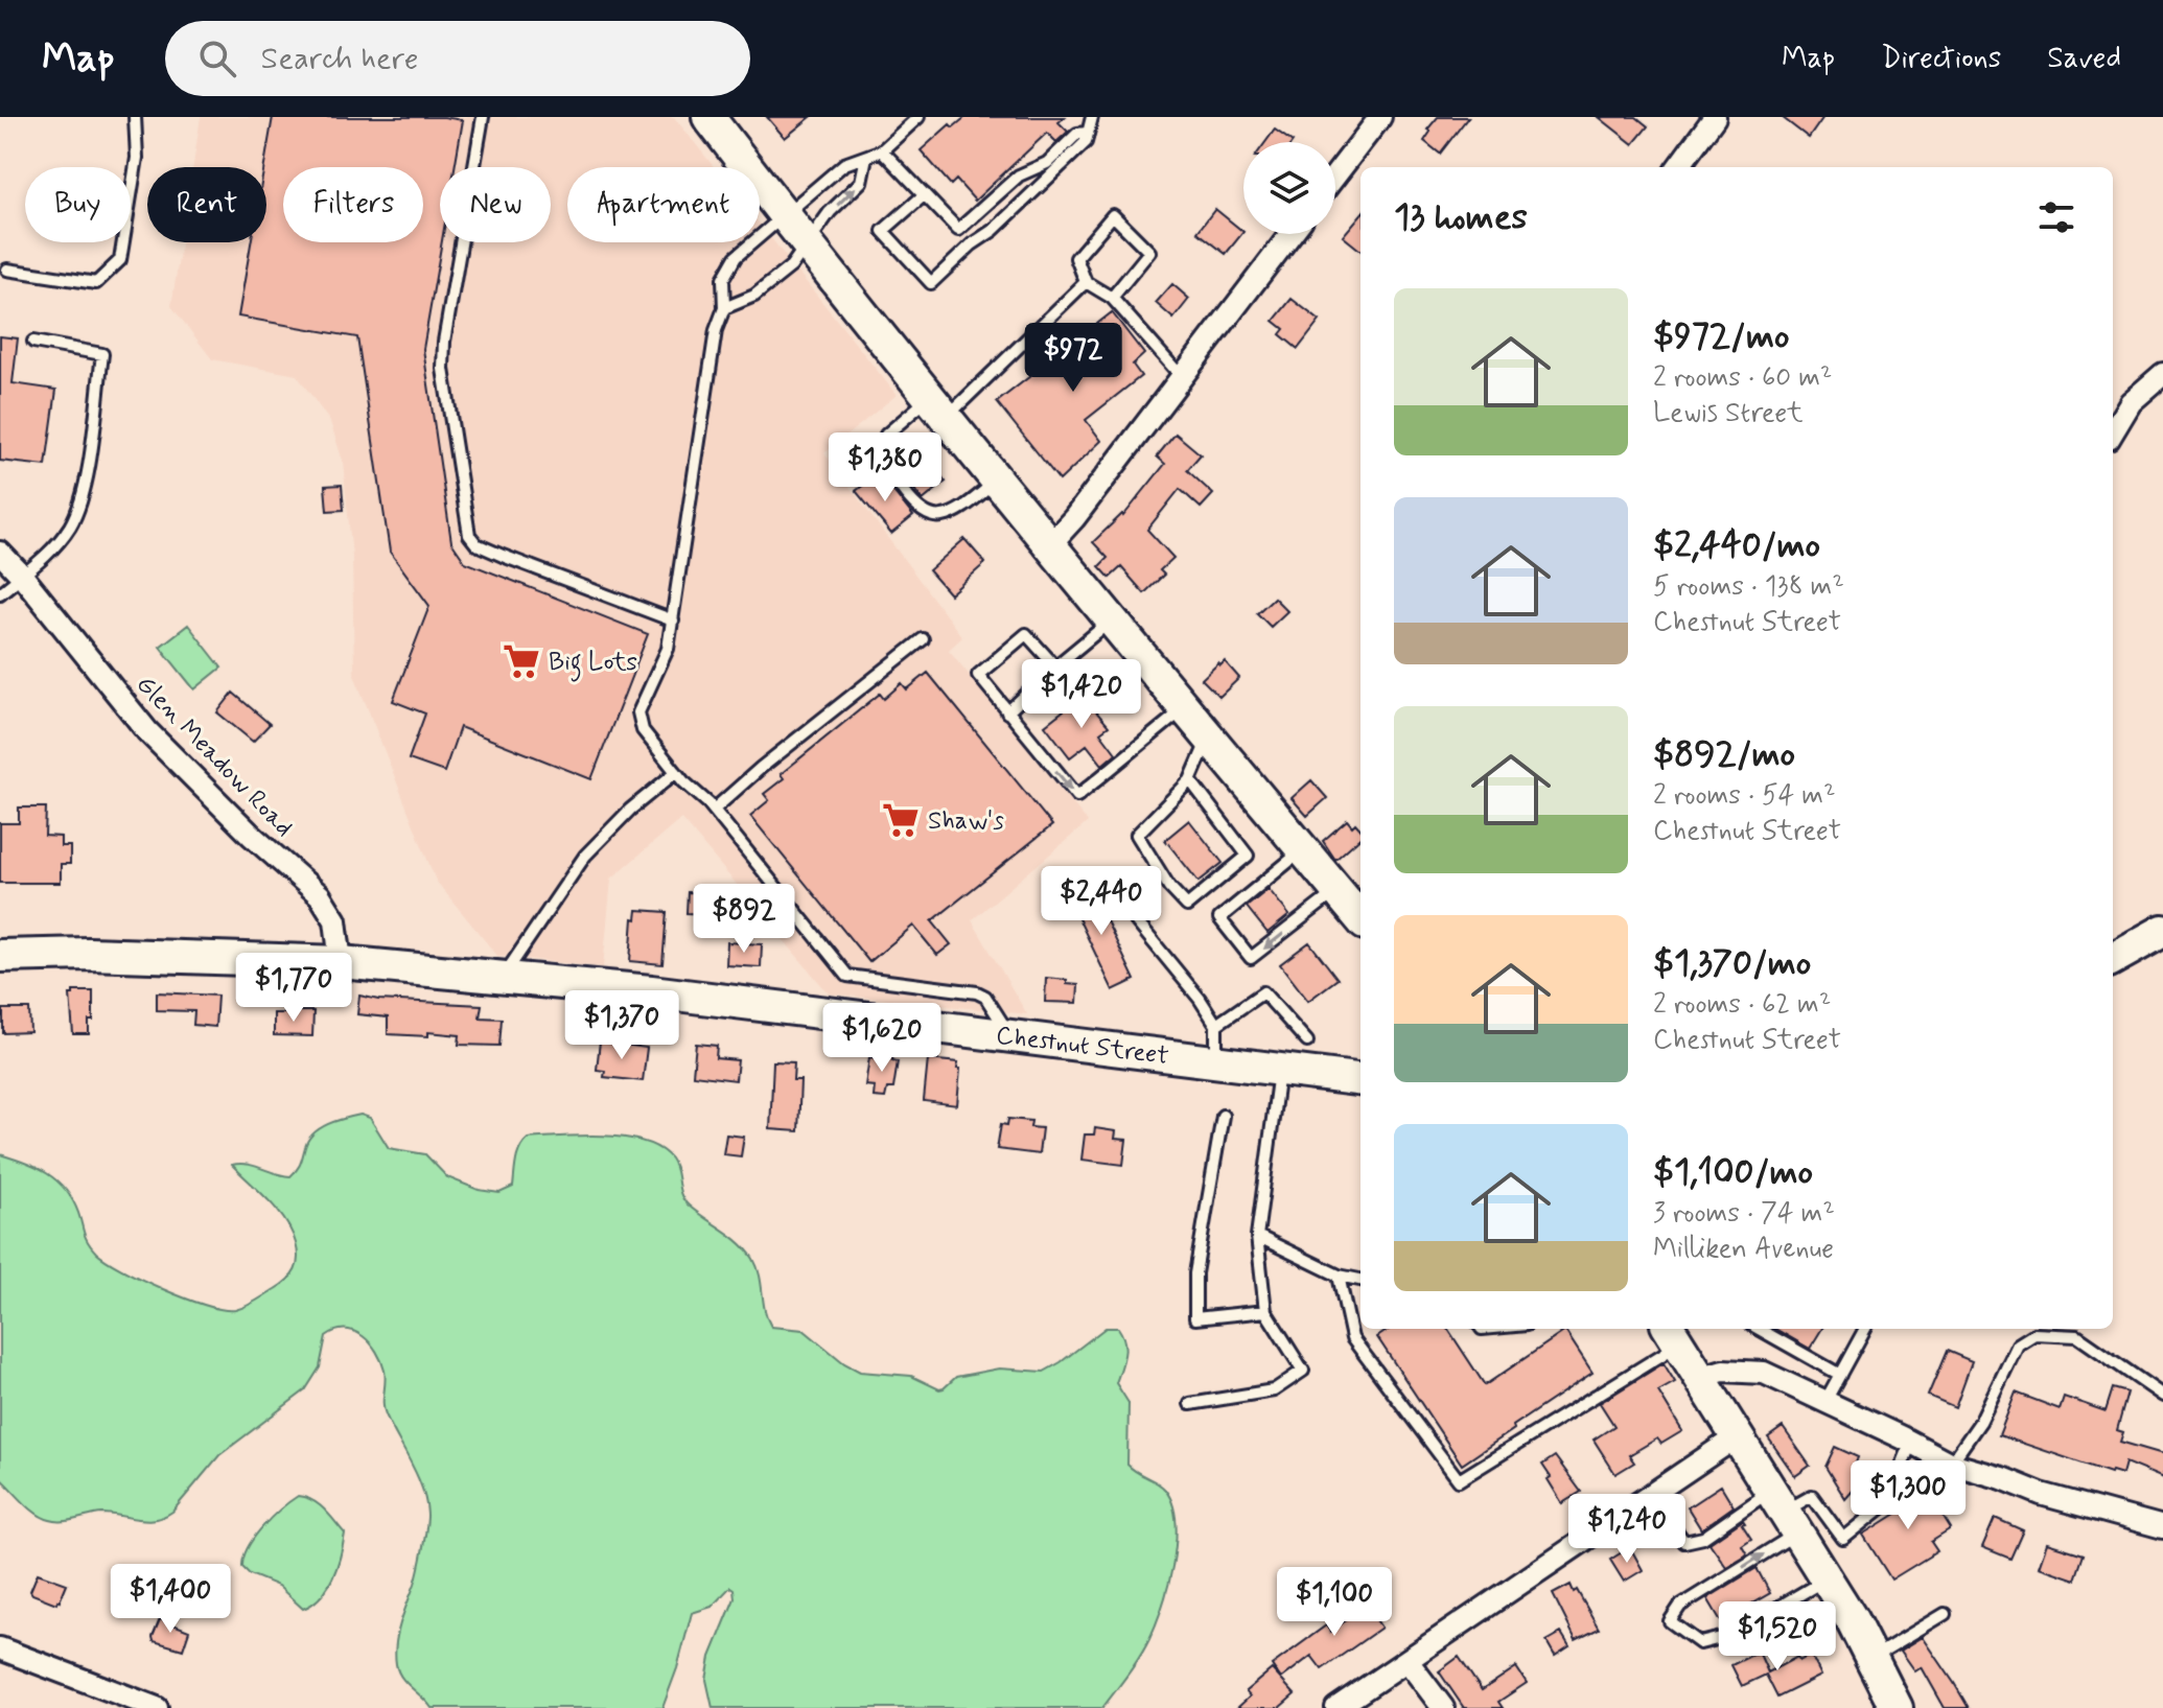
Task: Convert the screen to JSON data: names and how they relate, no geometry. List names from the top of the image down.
{
  "streets": {
    "main road": ["Chestnut Street"],
    "street": ["Glen Meadow Road"]
  },
  "crossings": [
    ["Glen Meadow Road", "Chestnut Street"]
  ],
  "places": {
    "supermarket": ["Big Lots", "Shaw's"]
  },
  "page": {
    "header": "Map",
    "search": "Search here",
    "nav": ["Map", "Directions", "Saved"],
    "chip": [
      "Buy",
      "Rent",
      "Filters",
      "New",
      "Apartment"
    ],
    "heading": "13 homes",
    "list": [
      {
        "name": "$972/mo",
        "note": "2 rooms · 60 m² · Lewis Street"
      },
      {
        "name": "$2,440/mo",
        "note": "5 rooms · 138 m² · Chestnut Street"
      },
      {
        "name": "$892/mo",
        "note": "2 rooms · 54 m² · Chestnut Street"
      },
      {
        "name": "$1,370/mo",
        "note": "2 rooms · 62 m² · Chestnut Street"
      },
      {
        "name": "$1,100/mo",
        "note": "3 rooms · 74 m² · Milliken Avenue"
      }
    ],
    "price": [
      "$972",
      "$1,380",
      "$1,420",
      "$2,440",
      "$892",
      "$1,770",
      "$1,370",
      "$1,620",
      "$1,300",
      "$1,240",
      "$1,400",
      "$1,100",
      "$1,520"
    ]
  }
}
